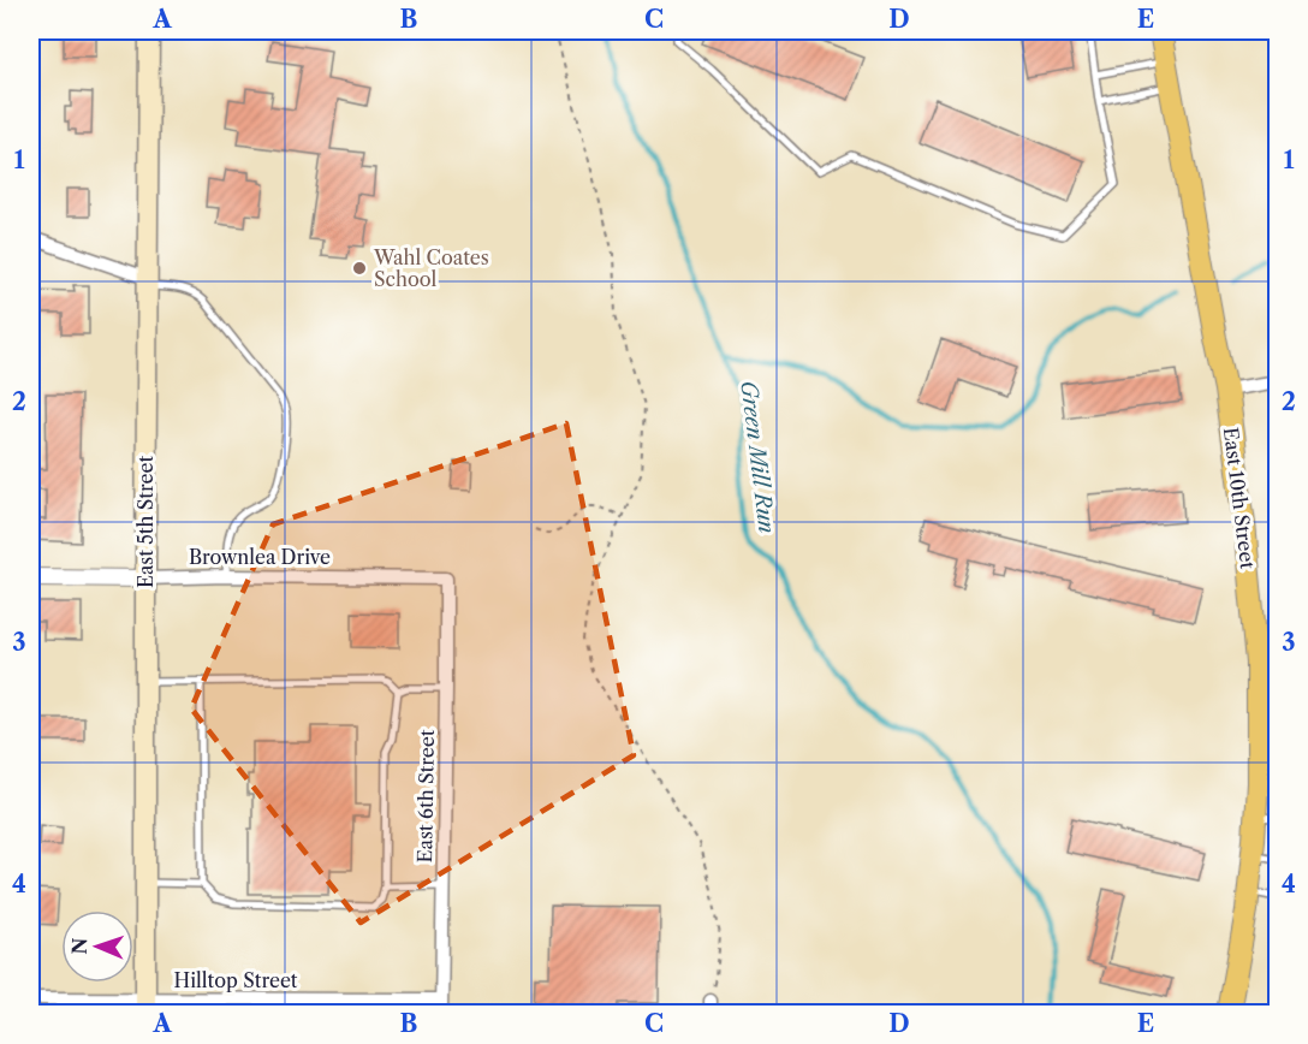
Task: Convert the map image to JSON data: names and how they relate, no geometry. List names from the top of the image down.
{
  "streets": {
    "main road": ["East 10th Street", "East 5th Street"],
    "street": ["Brownlea Drive", "East 6th Street", "Hilltop Street"]
  },
  "crossings": [
    ["East 5th Street", "Brownlea Drive"],
    ["East 5th Street", "Hilltop Street"],
    ["Brownlea Drive", "East 6th Street"],
    ["East 6th Street", "Hilltop Street"]
  ],
  "water": ["Green Mill Run"],
  "places": ["Wahl Coates School"],
  "north": "left",
  "grid": {
    "columns": [
      "A",
      "B",
      "C",
      "D",
      "E"
    ],
    "rows": [
      "1",
      "2",
      "3",
      "4"
    ]
  }
}
